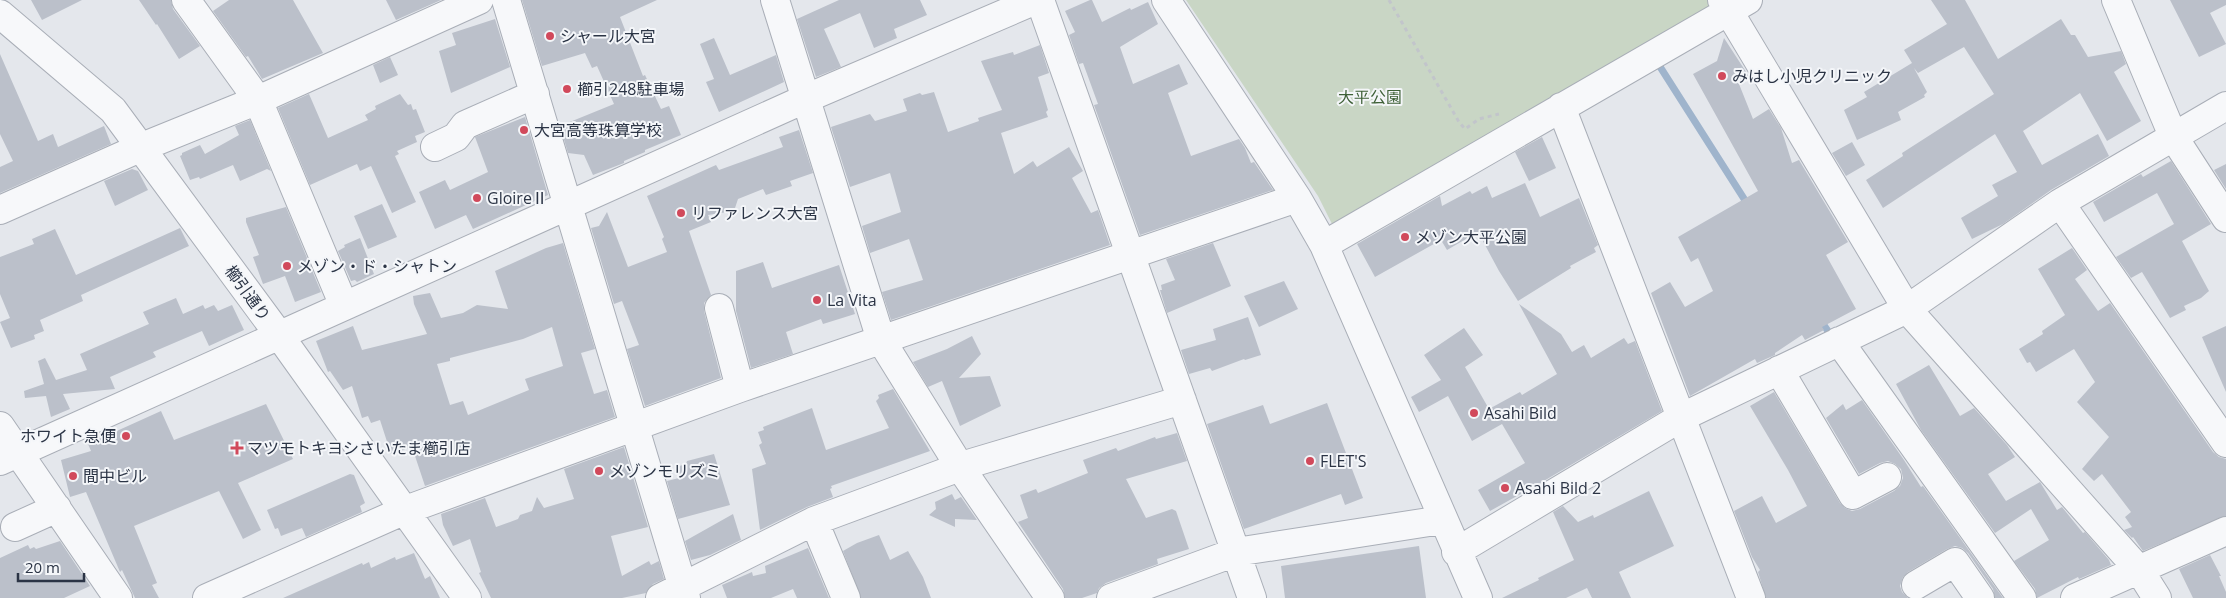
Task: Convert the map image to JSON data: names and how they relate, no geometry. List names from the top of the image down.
{
  "streets": {
    "street": ["櫛引通り"]
  },
  "parks": ["大平公園"],
  "places": {
    "other": [
      "シャール大宮",
      "みはし小児クリニック",
      "櫛引248駐車場",
      "大宮高等珠算学校",
      "GloireⅡ",
      "リファレンス大宮",
      "メゾン大平公園",
      "メゾン・ド・シャトン",
      "La Vita",
      "Asahi Bild",
      "ホワイト急便",
      "FLET'S",
      "メゾンモリズミ",
      "間中ビル",
      "Asahi Bild 2"
    ],
    "health": ["マツモトキヨシさいたま櫛引店"]
  },
  "scale_bar": "20 m"
}
